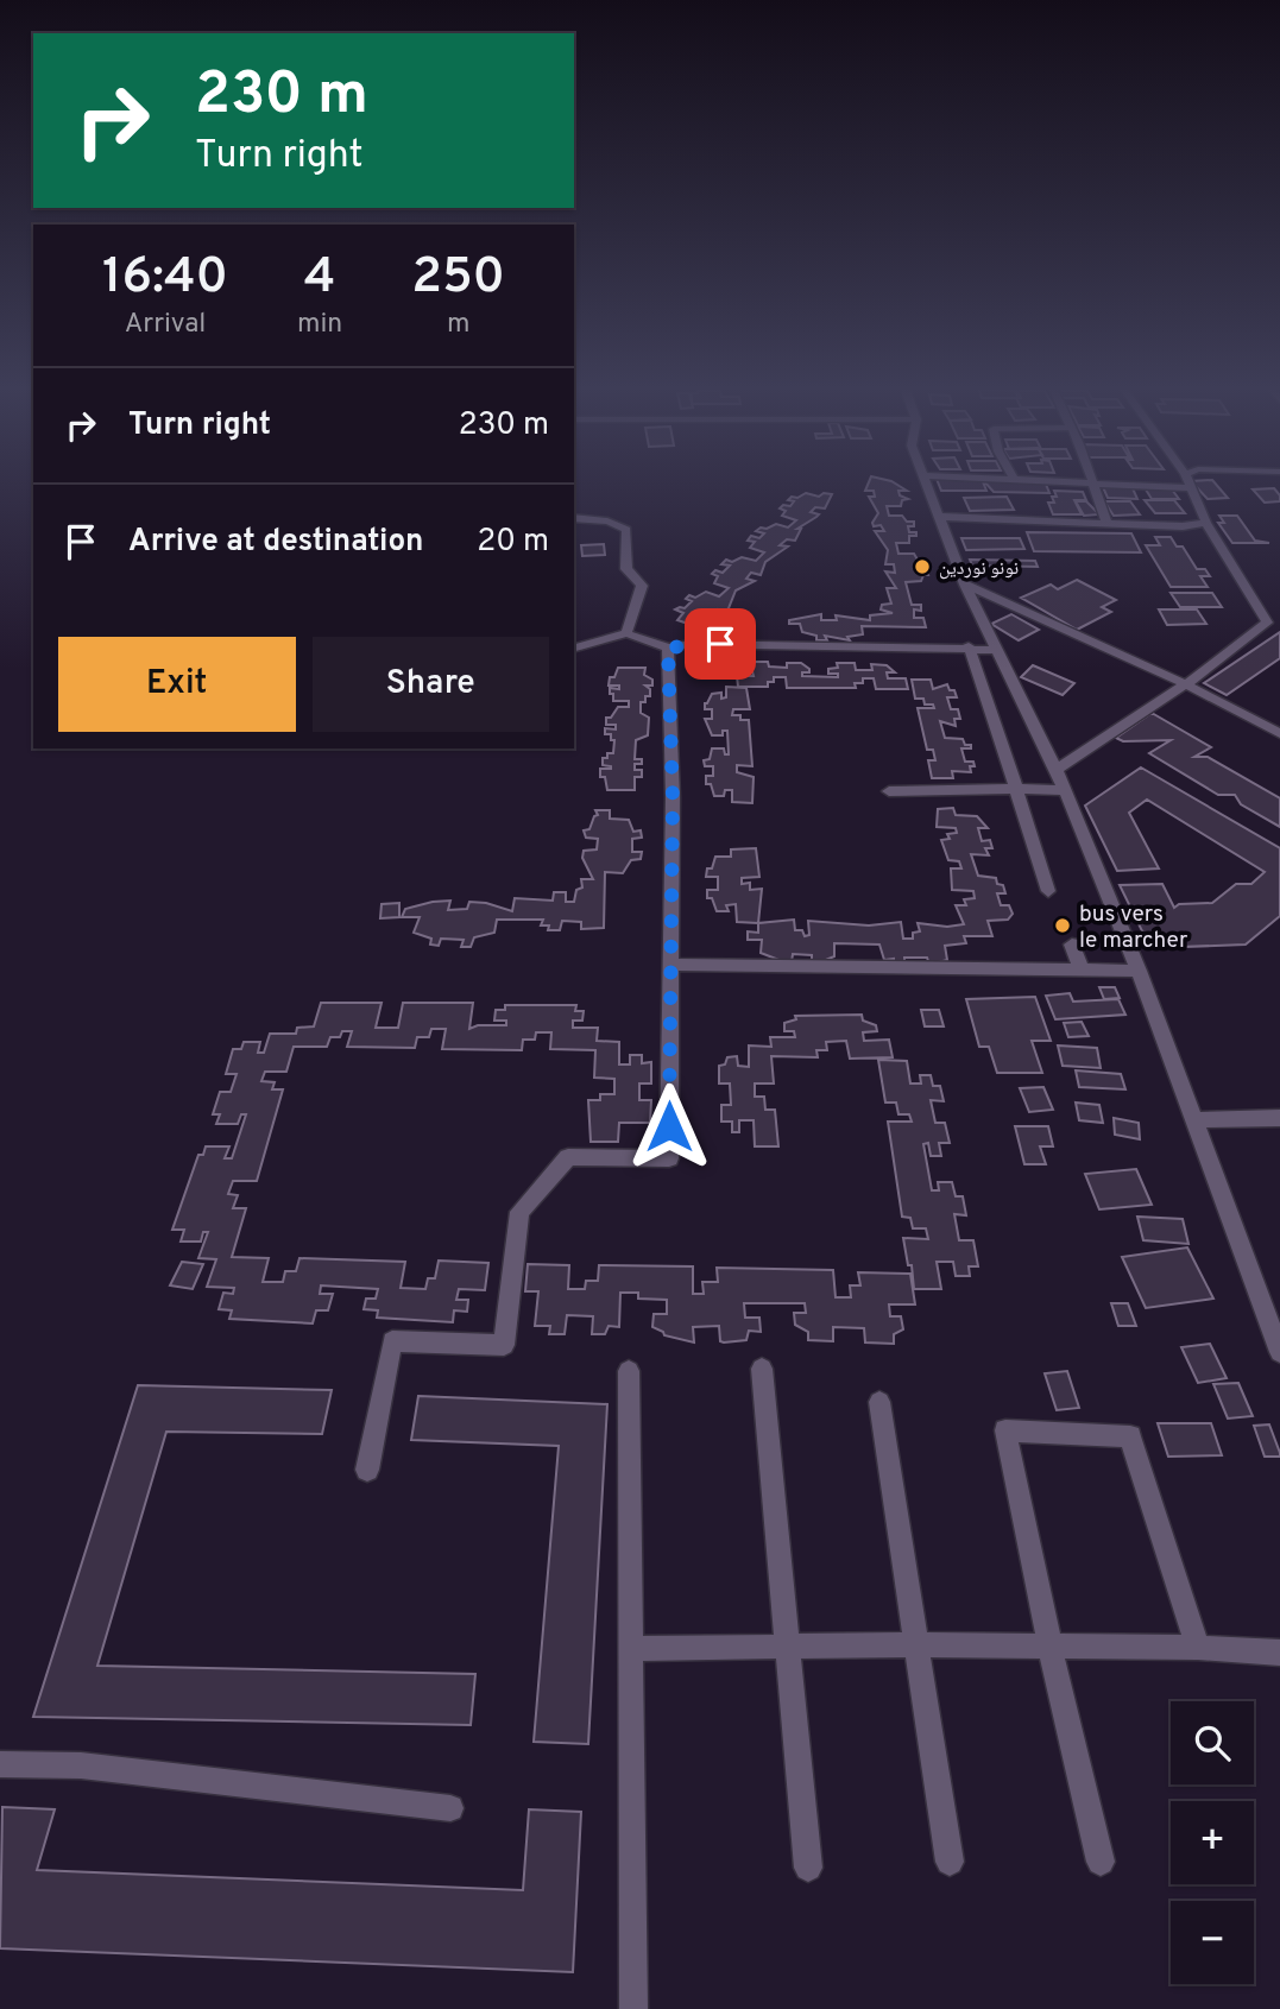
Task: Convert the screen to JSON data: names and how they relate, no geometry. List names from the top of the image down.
{
  "places": ["نونو نوردين", "bus vers le marcher"],
  "page": {
    "turn": ["230 m", "Turn right"],
    "eta": [
      "16:40",
      "Arrival",
      "4",
      "min",
      "250",
      "m"
    ],
    "list": [
      {
        "name": "Turn right",
        "value": "230 m"
      },
      {
        "name": "Arrive at destination",
        "value": "20 m"
      }
    ],
    "buttons": ["Exit", "Share"],
    "map_buttons": ["+", "−"]
  }
}
